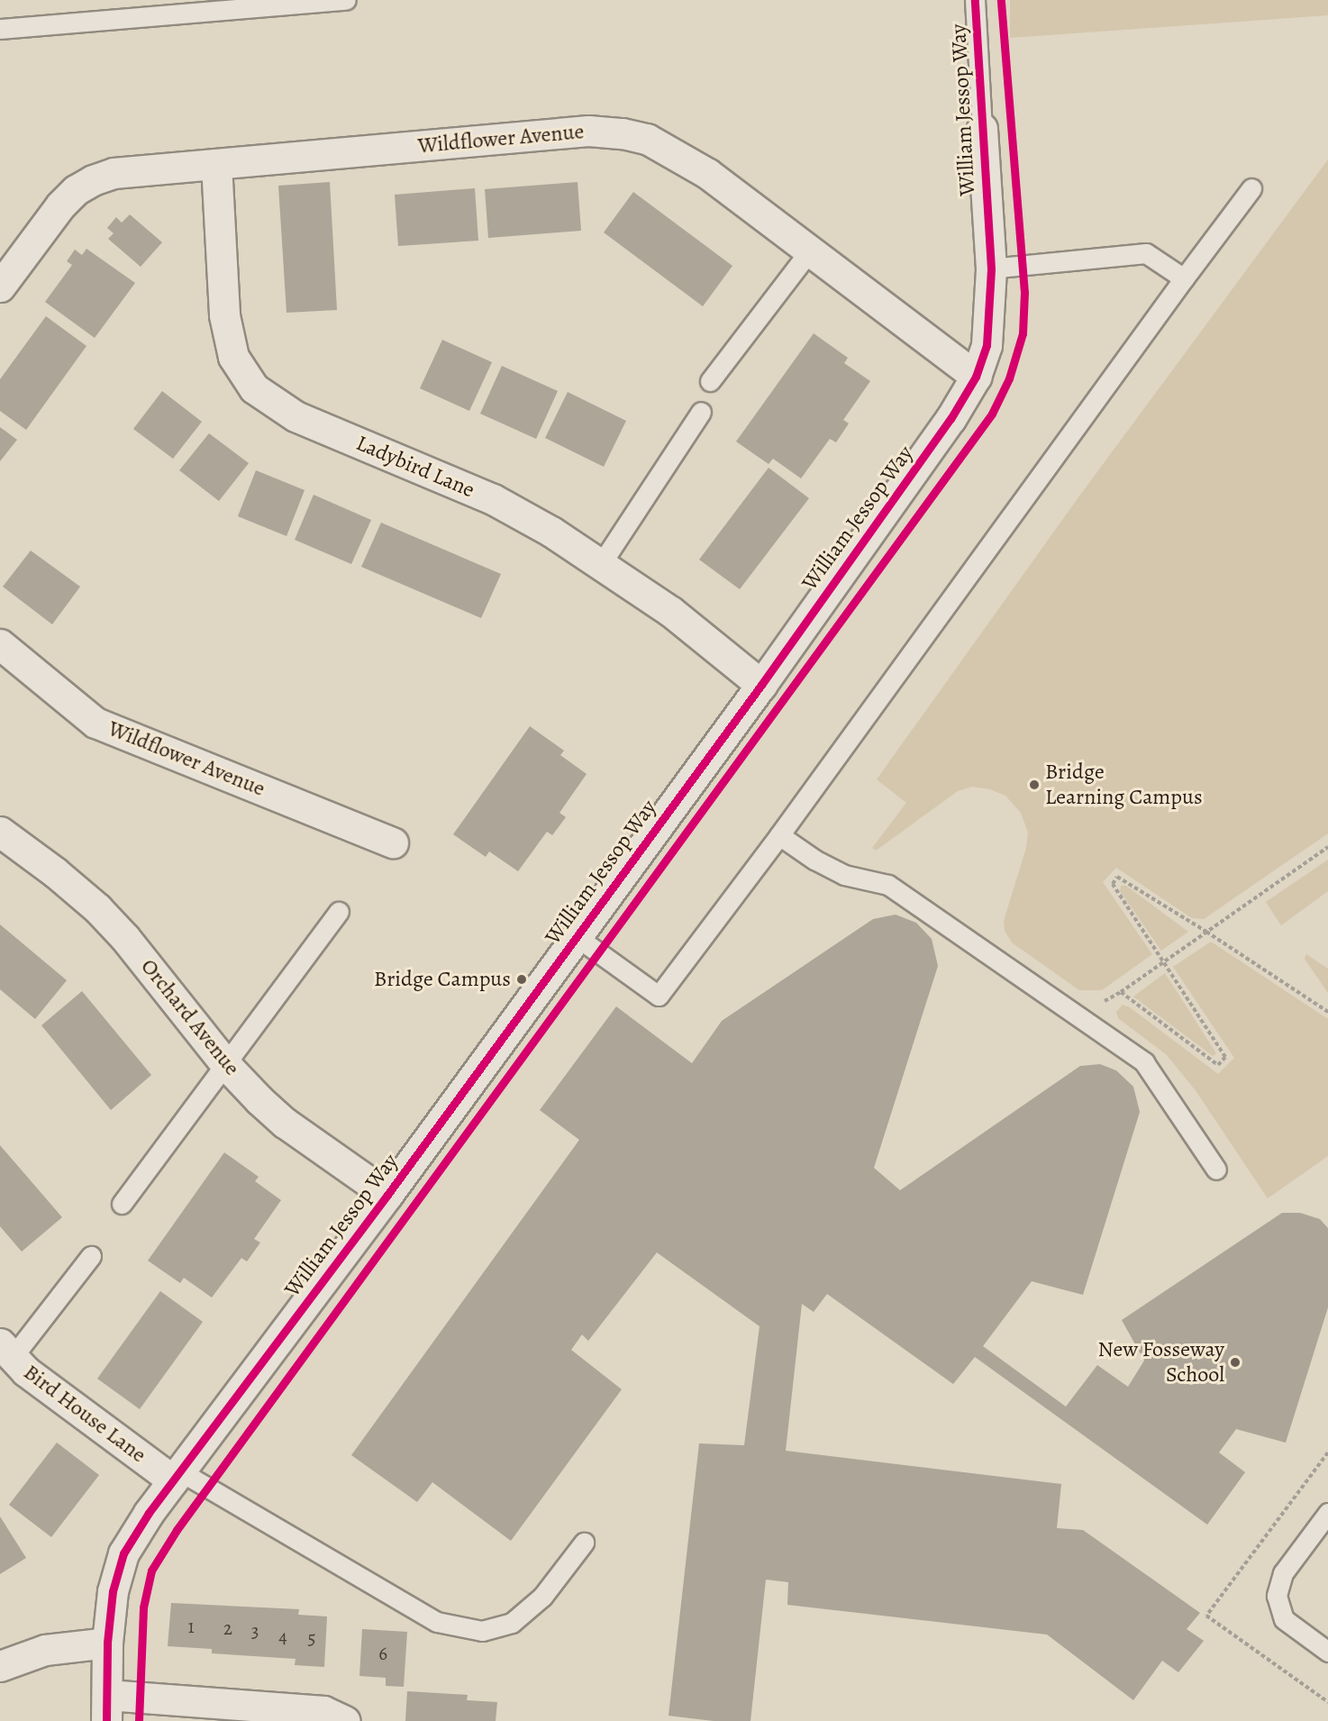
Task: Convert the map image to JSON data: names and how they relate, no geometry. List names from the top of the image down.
{
  "streets": {
    "street": [
      "William Jessop Way",
      "Wildflower Avenue",
      "Ladybird Lane",
      "Orchard Avenue",
      "Bird House Lane"
    ]
  },
  "crossings": [
    ["William Jessop Way", "Wildflower Avenue"],
    ["William Jessop Way", "Ladybird Lane"],
    ["William Jessop Way", "Orchard Avenue"],
    ["William Jessop Way", "Bird House Lane"],
    ["Wildflower Avenue", "Ladybird Lane"]
  ],
  "places": ["Bridge Learning Campus", "Bridge Campus", "New Fosseway School"],
  "house_numbers": [
    "1",
    "2",
    "3",
    "4",
    "5",
    "6"
  ]
}
